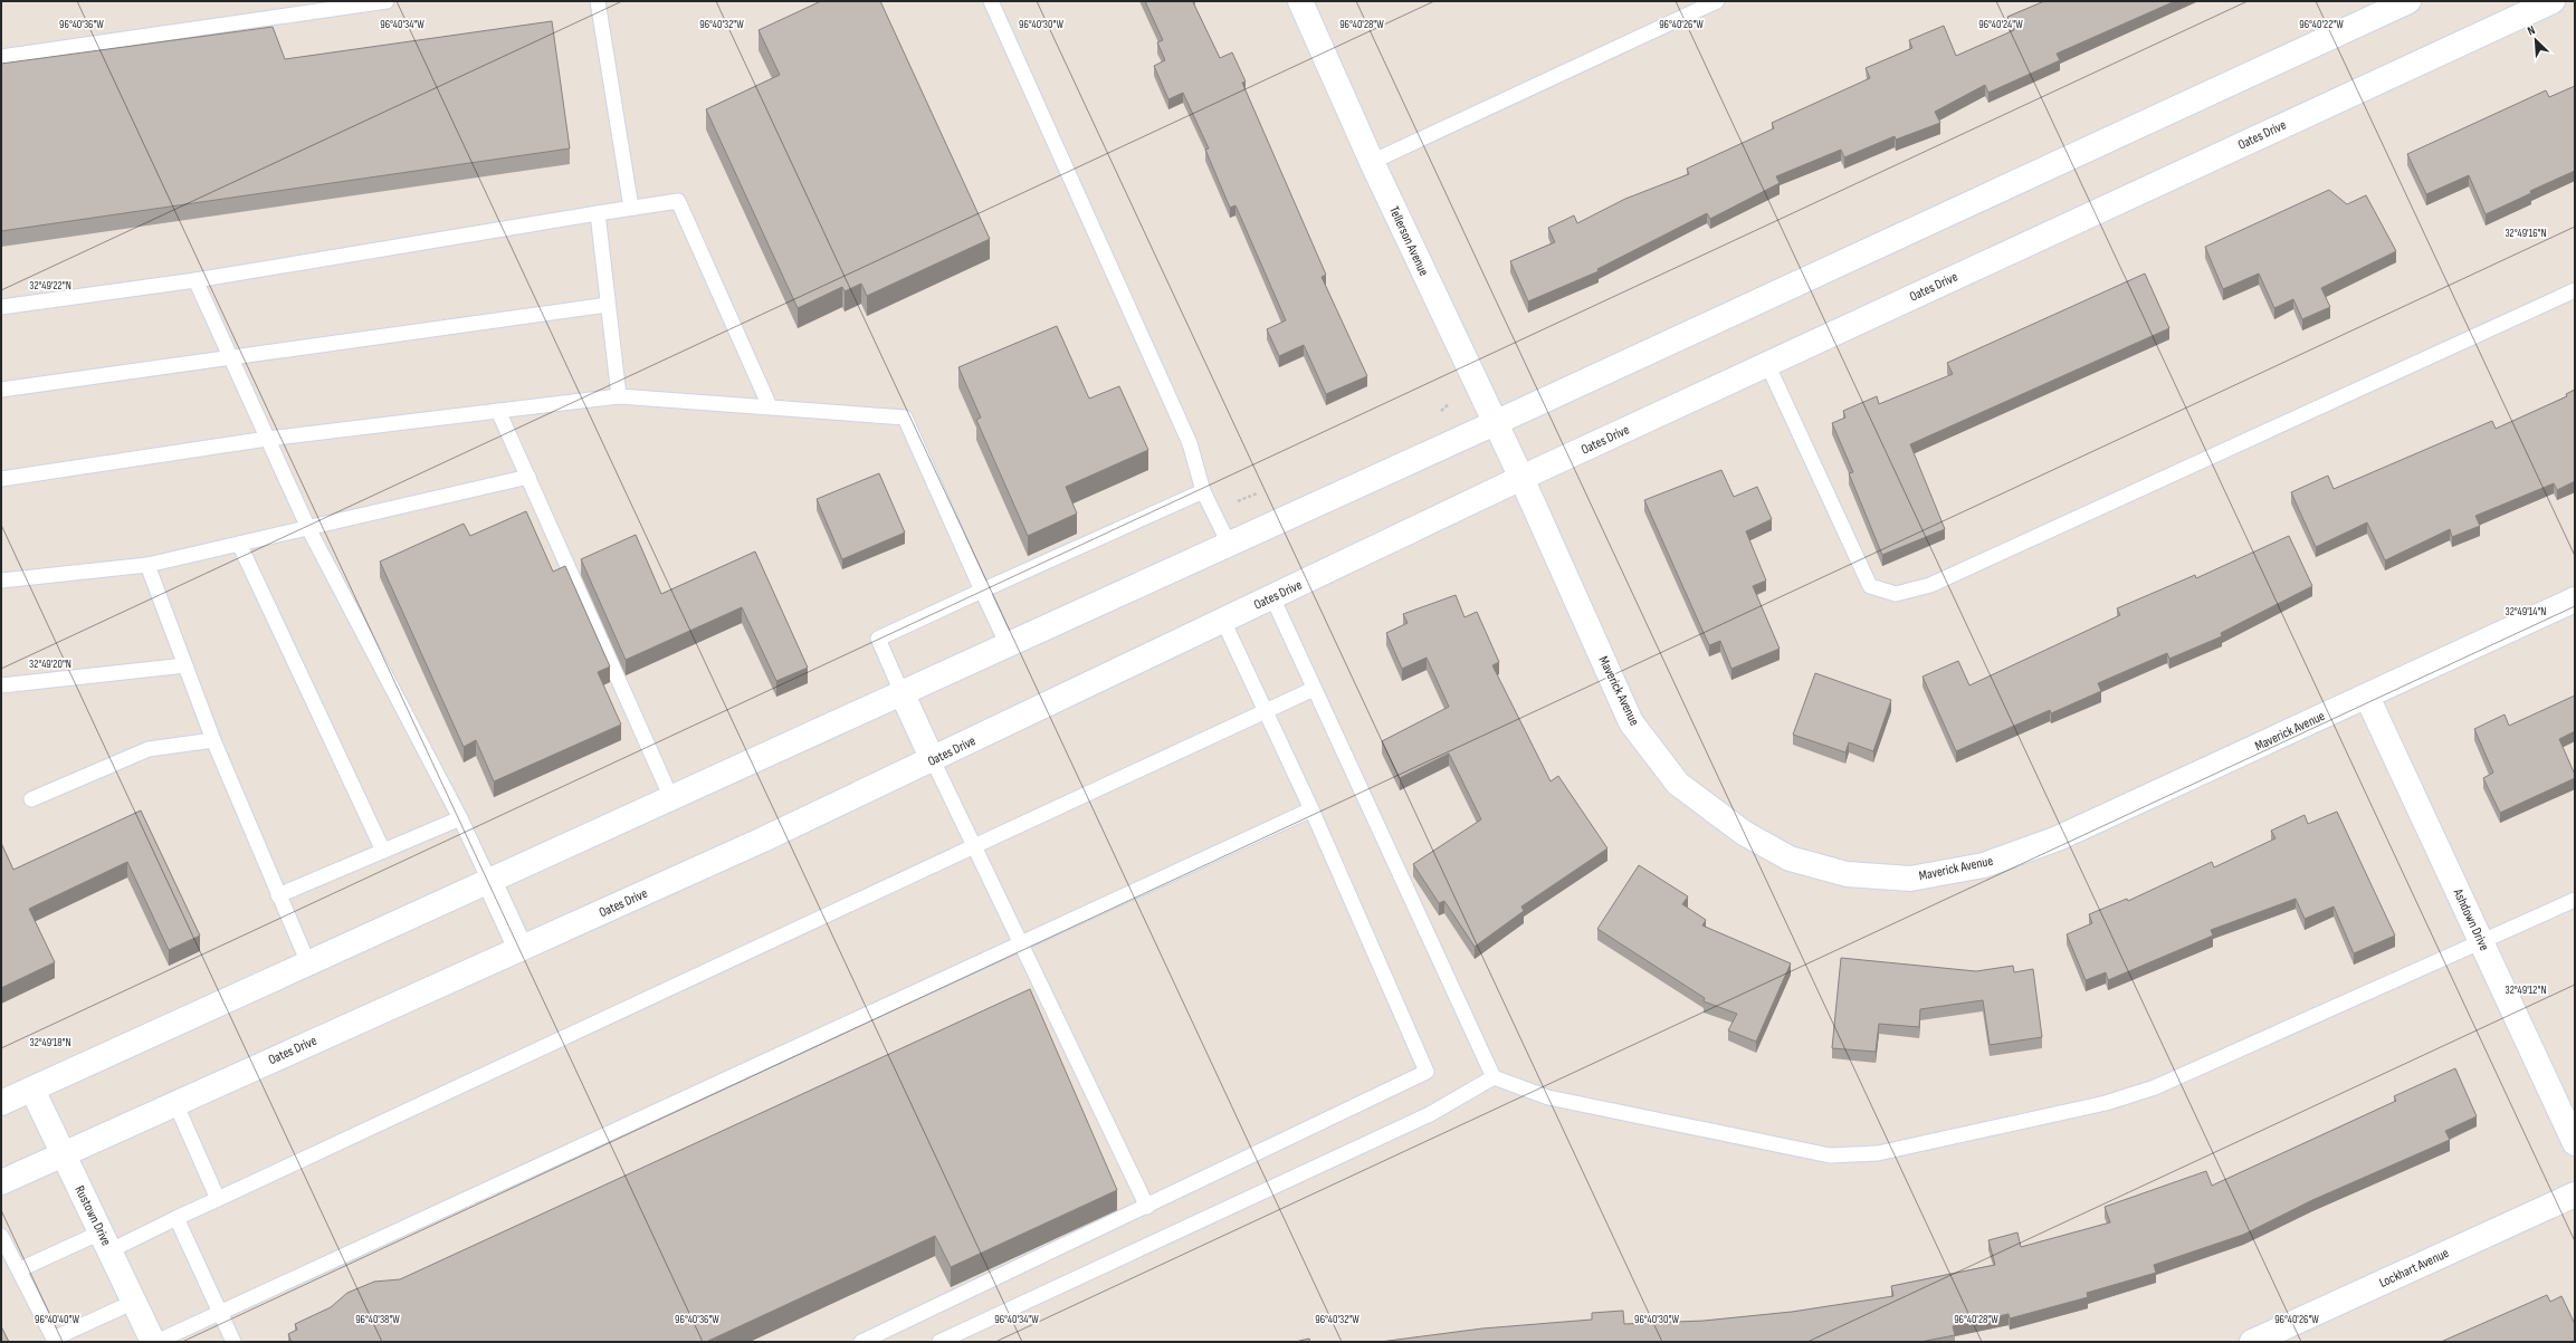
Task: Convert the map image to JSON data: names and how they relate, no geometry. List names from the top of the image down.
{
  "streets": {
    "main road": [
      "Oates Drive",
      "Tellerson Avenue",
      "Maverick Avenue",
      "Ashdown Drive",
      "Rustown Drive",
      "Lockhart Avenue"
    ]
  },
  "crossings": [
    ["Oates Drive", "Tellerson Avenue"],
    ["Oates Drive", "Maverick Avenue"],
    ["Oates Drive", "Rustown Drive"],
    ["Tellerson Avenue", "Maverick Avenue"],
    ["Maverick Avenue", "Ashdown Drive"]
  ],
  "north": "top left",
  "coordinates": [
    "96°40'36\"W",
    "96°40'34\"W",
    "96°40'32\"W",
    "96°40'30\"W",
    "96°40'28\"W",
    "96°40'26\"W",
    "96°40'24\"W",
    "96°40'22\"W",
    "32°49'16\"N",
    "32°49'22\"N",
    "32°49'14\"N",
    "32°49'20\"N",
    "32°49'12\"N",
    "32°49'18\"N",
    "96°40'40\"W",
    "96°40'38\"W"
  ]
}
